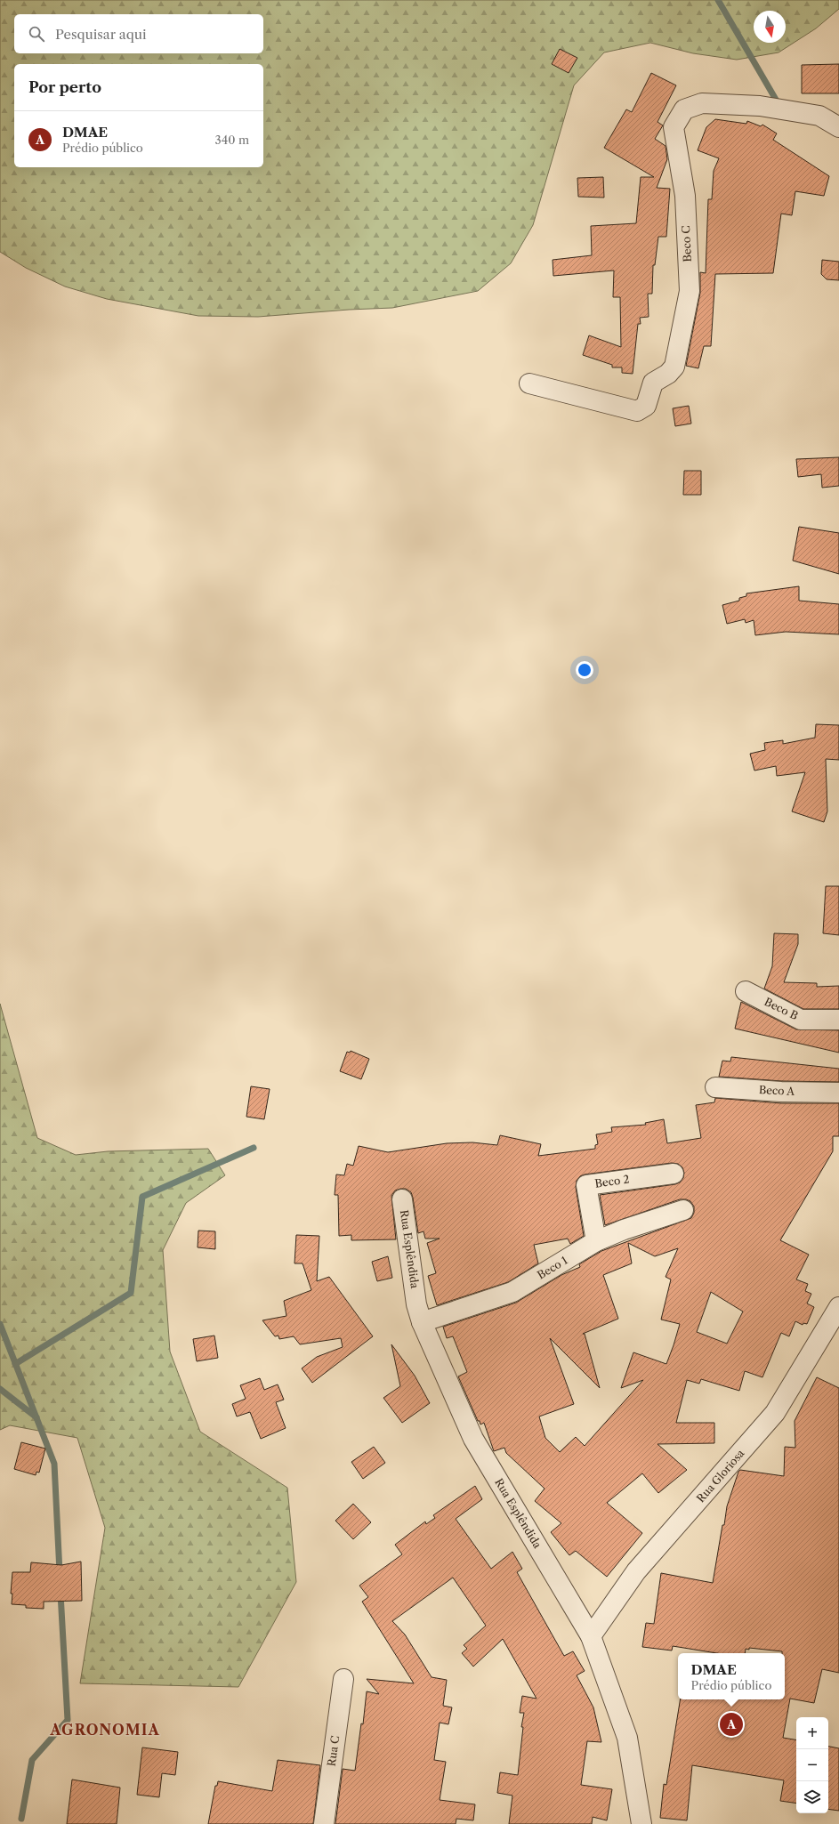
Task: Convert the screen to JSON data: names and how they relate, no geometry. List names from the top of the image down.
{
  "streets": {
    "street": [
      "Beco C",
      "Beco B",
      "Beco A",
      "Beco 2",
      "Rua Esplêndida",
      "Beco 1",
      "Rua Gloriosa",
      "Rua C"
    ]
  },
  "crossings": [
    ["Beco 2", "Beco 1"],
    ["Rua Esplêndida", "Beco 1"],
    ["Rua Esplêndida", "Rua Gloriosa"]
  ],
  "districts": ["AGRONOMIA"],
  "north": "bottom",
  "page": {
    "search": "Pesquisar aqui",
    "heading": "Por perto",
    "list": [
      {
        "mark": "A",
        "name": "DMAE",
        "note": "Prédio público",
        "value": "340 m"
      }
    ],
    "popup": ["DMAE", "Prédio público"],
    "pins": "A",
    "map_buttons": ["+", "−"]
  }
}
